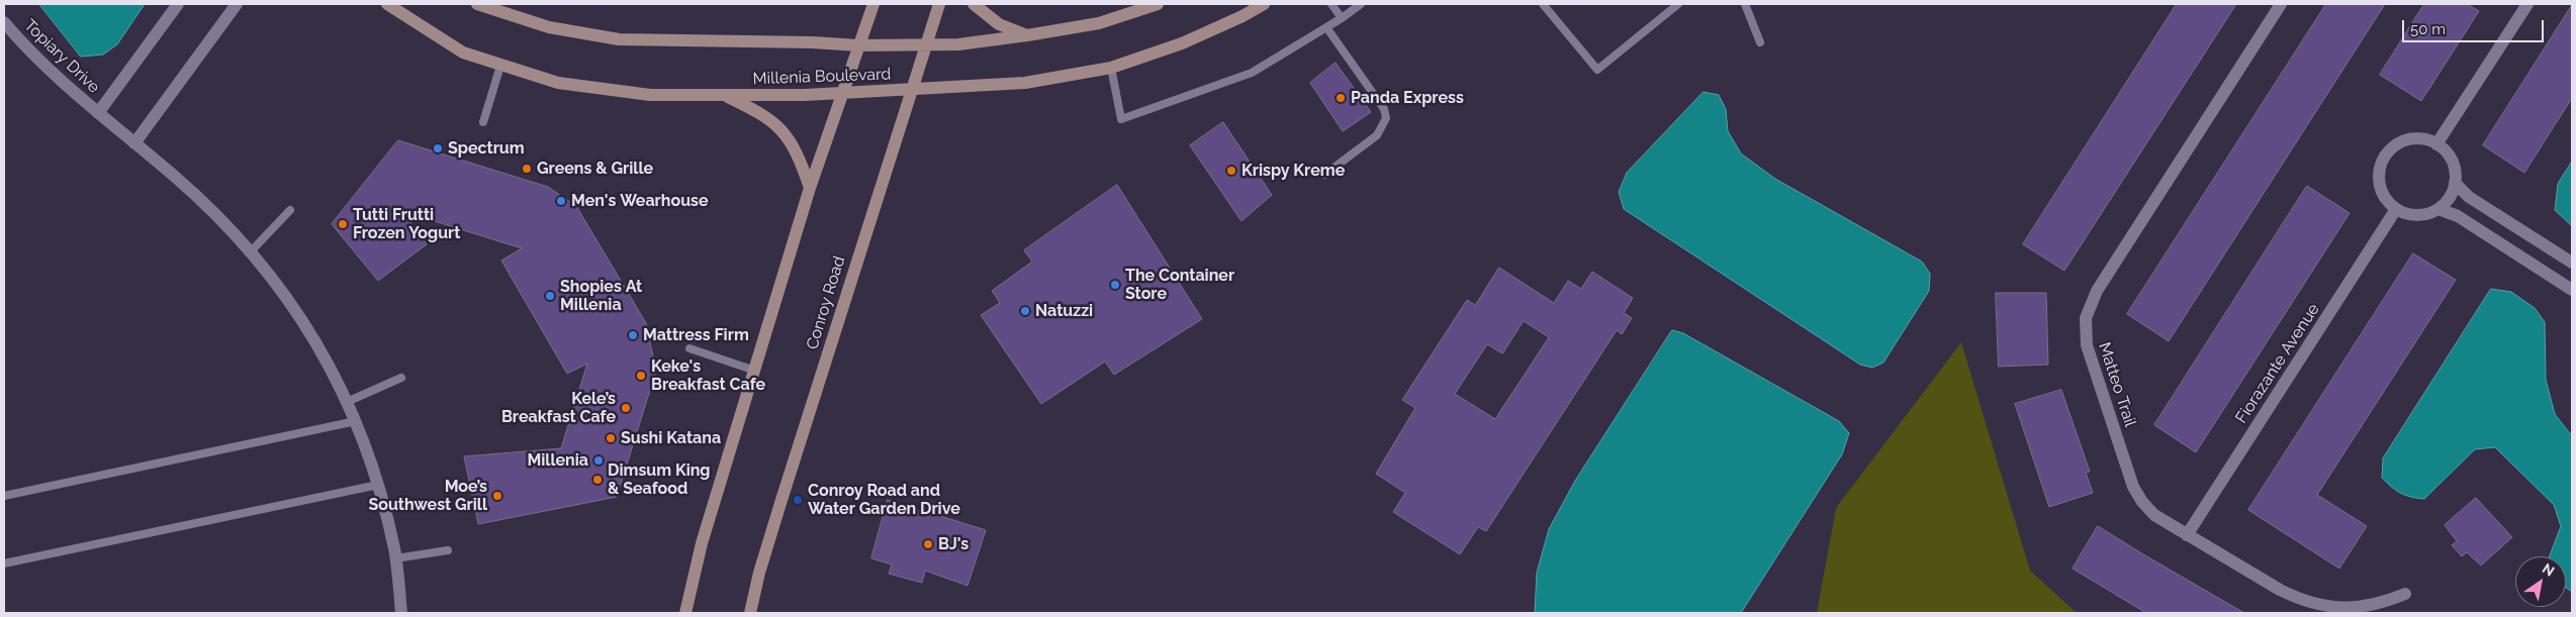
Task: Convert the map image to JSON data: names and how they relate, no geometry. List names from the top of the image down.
{
  "streets": {
    "street": [
      "Topiary Drive",
      "Millenia Boulevard",
      "Conroy Road",
      "Fiorazante Avenue",
      "Matteo Trail"
    ]
  },
  "crossings": [
    ["Millenia Boulevard", "Conroy Road"],
    ["Fiorazante Avenue", "Matteo Trail"]
  ],
  "places": [
    "Panda Express",
    "Spectrum",
    "Greens & Grille",
    "Krispy Kreme",
    "Men's Wearhouse",
    "Tutti Frutti Frozen Yogurt",
    "The Container Store",
    "Shopies At Millenia",
    "Natuzzi",
    "Mattress Firm",
    "Keke's Breakfast Cafe",
    "Kele’s Breakfast Cafe",
    "Sushi Katana",
    "Millenia",
    "Dimsum King & Seafood",
    "Moe’s Southwest Grill",
    "Conroy Road and Water Garden Drive",
    "BJ's"
  ],
  "scale_bar": "50 m",
  "north": "top right"
}
